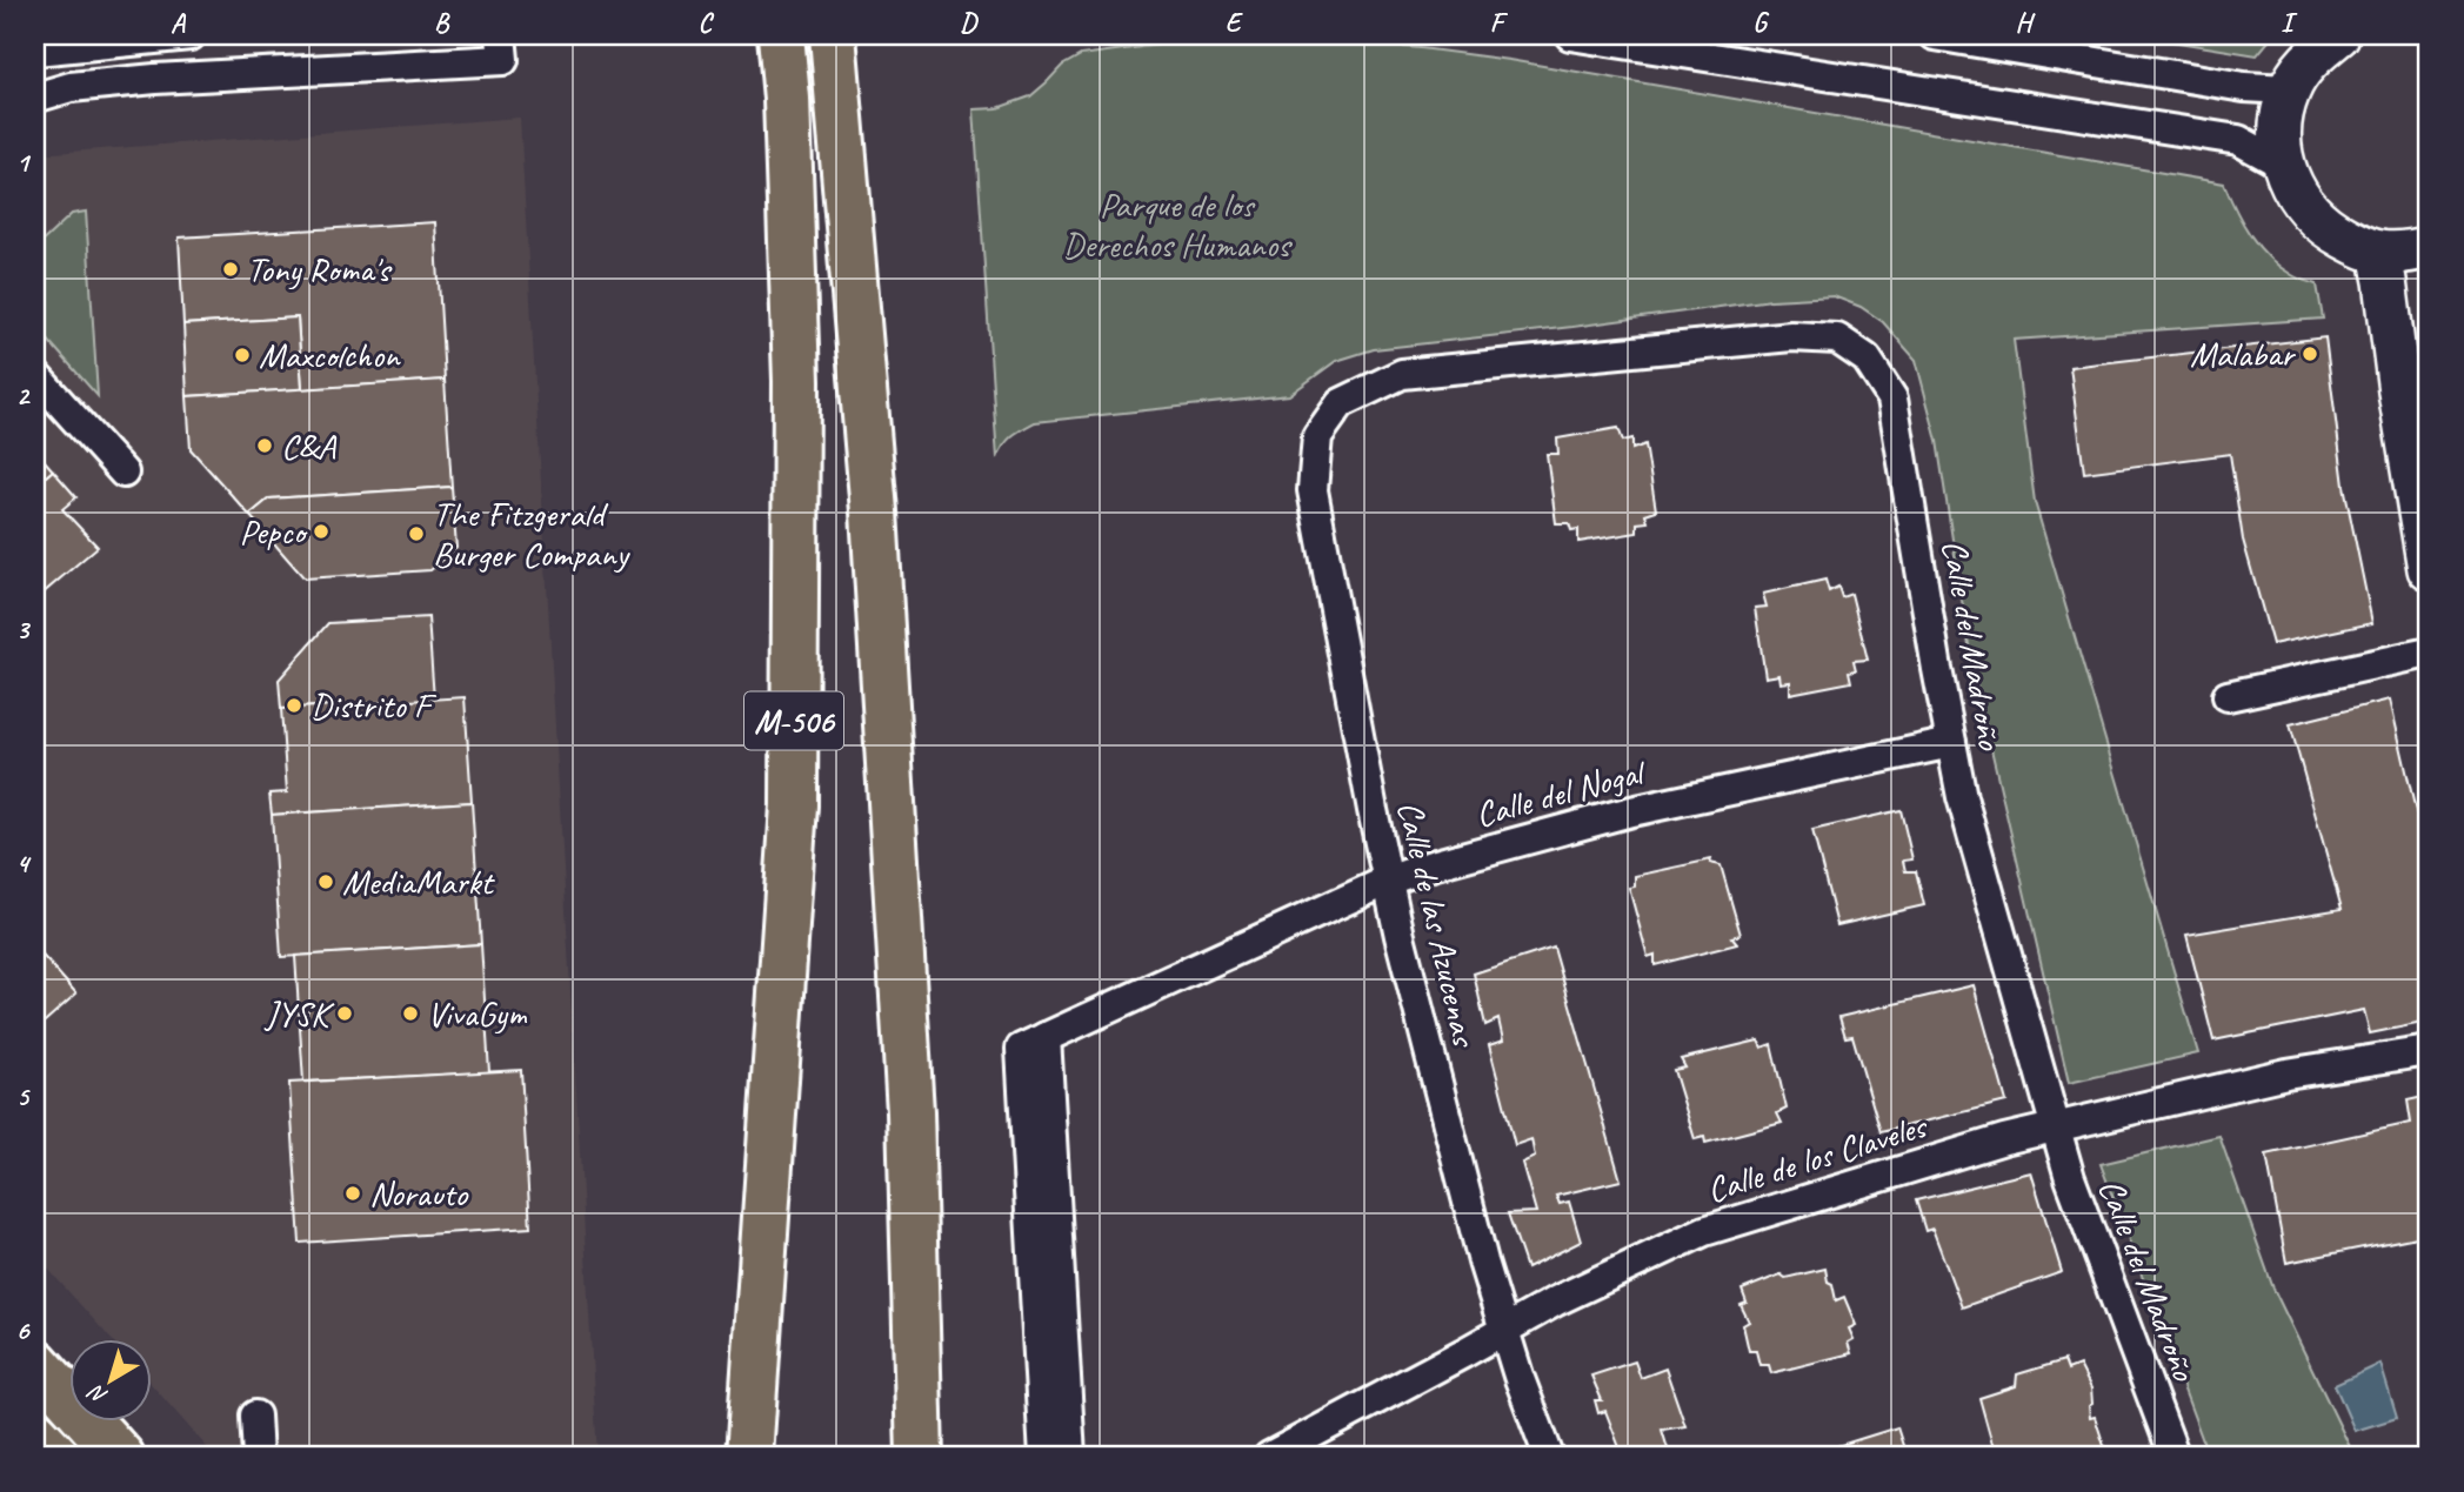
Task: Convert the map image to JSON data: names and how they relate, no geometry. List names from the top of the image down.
{
  "streets": {
    "main road": ["M-506"],
    "street": [
      "Calle del Madroño",
      "Calle del Nogal",
      "Calle de las Azucenas",
      "Calle de los Claveles"
    ]
  },
  "crossings": [
    ["Calle del Madroño", "Calle del Nogal"],
    ["Calle del Madroño", "Calle de las Azucenas"],
    ["Calle del Madroño", "Calle de los Claveles"],
    ["Calle del Nogal", "Calle de las Azucenas"],
    ["Calle de las Azucenas", "Calle de los Claveles"]
  ],
  "parks": ["Parque de los Derechos Humanos"],
  "places": [
    "Tony Roma's",
    "Malabar",
    "Maxcolchon",
    "C&A",
    "Pepco",
    "The Fitzgerald Burger Company",
    "Distrito F",
    "MediaMarkt",
    "JYSK",
    "VivaGym",
    "Norauto"
  ],
  "north": "bottom left",
  "grid": {
    "columns": [
      "A",
      "B",
      "C",
      "D",
      "E",
      "F",
      "G",
      "H",
      "I"
    ],
    "rows": [
      "1",
      "2",
      "3",
      "4",
      "5",
      "6"
    ]
  }
}
